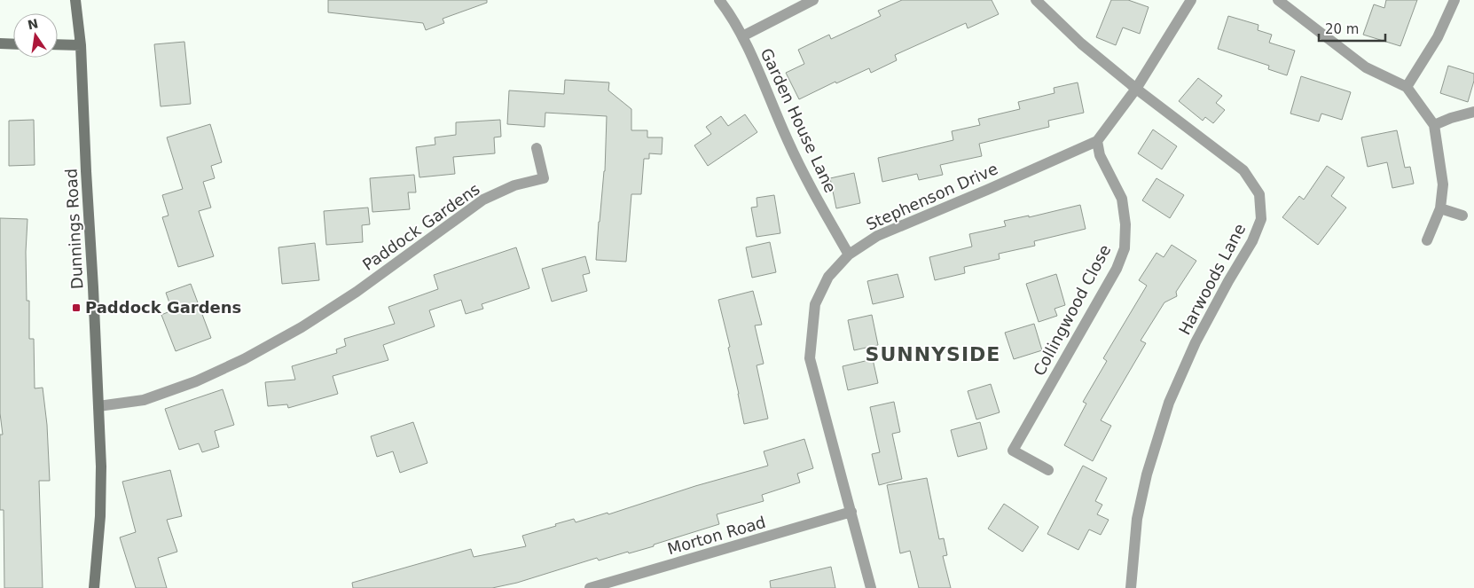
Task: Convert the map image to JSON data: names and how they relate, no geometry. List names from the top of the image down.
{
  "streets": {
    "street": [
      "Garden House Lane",
      "Stephenson Drive",
      "Paddock Gardens",
      "Dunnings Road",
      "Harwoods Lane",
      "Collingwood Close",
      "Morton Road"
    ]
  },
  "crossings": [
    ["Garden House Lane", "Stephenson Drive"],
    ["Stephenson Drive", "Harwoods Lane"],
    ["Stephenson Drive", "Collingwood Close"],
    ["Stephenson Drive", "Morton Road"],
    ["Paddock Gardens", "Dunnings Road"]
  ],
  "districts": ["SUNNYSIDE"],
  "places": {
    "transit": ["Paddock Gardens"]
  },
  "scale_bar": "20 m",
  "north": "top"
}
